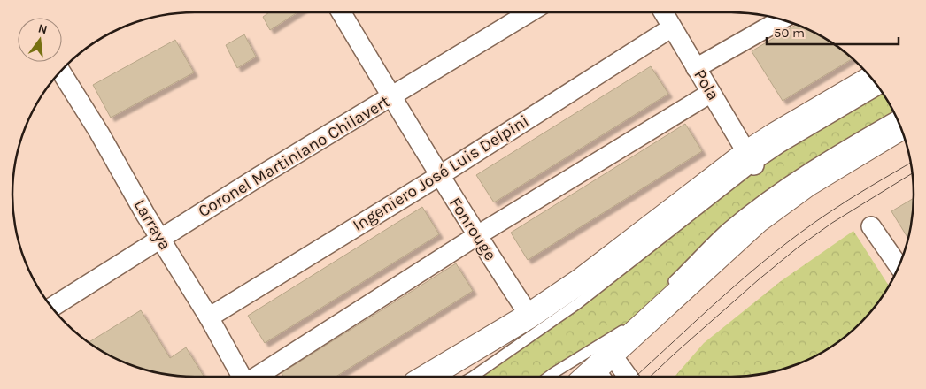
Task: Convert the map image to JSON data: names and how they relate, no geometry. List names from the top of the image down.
{
  "streets": {
    "street": [
      "Pola",
      "Coronel Martiniano Chilavert",
      "Ingeniero José Luis Delpini",
      "Larraya",
      "Fonrouge"
    ]
  },
  "crossings": [
    ["Pola", "Ingeniero José Luis Delpini"],
    ["Coronel Martiniano Chilavert", "Larraya"],
    ["Coronel Martiniano Chilavert", "Fonrouge"],
    ["Ingeniero José Luis Delpini", "Larraya"],
    ["Ingeniero José Luis Delpini", "Fonrouge"]
  ],
  "scale_bar": "50 m",
  "north": "top"
}
